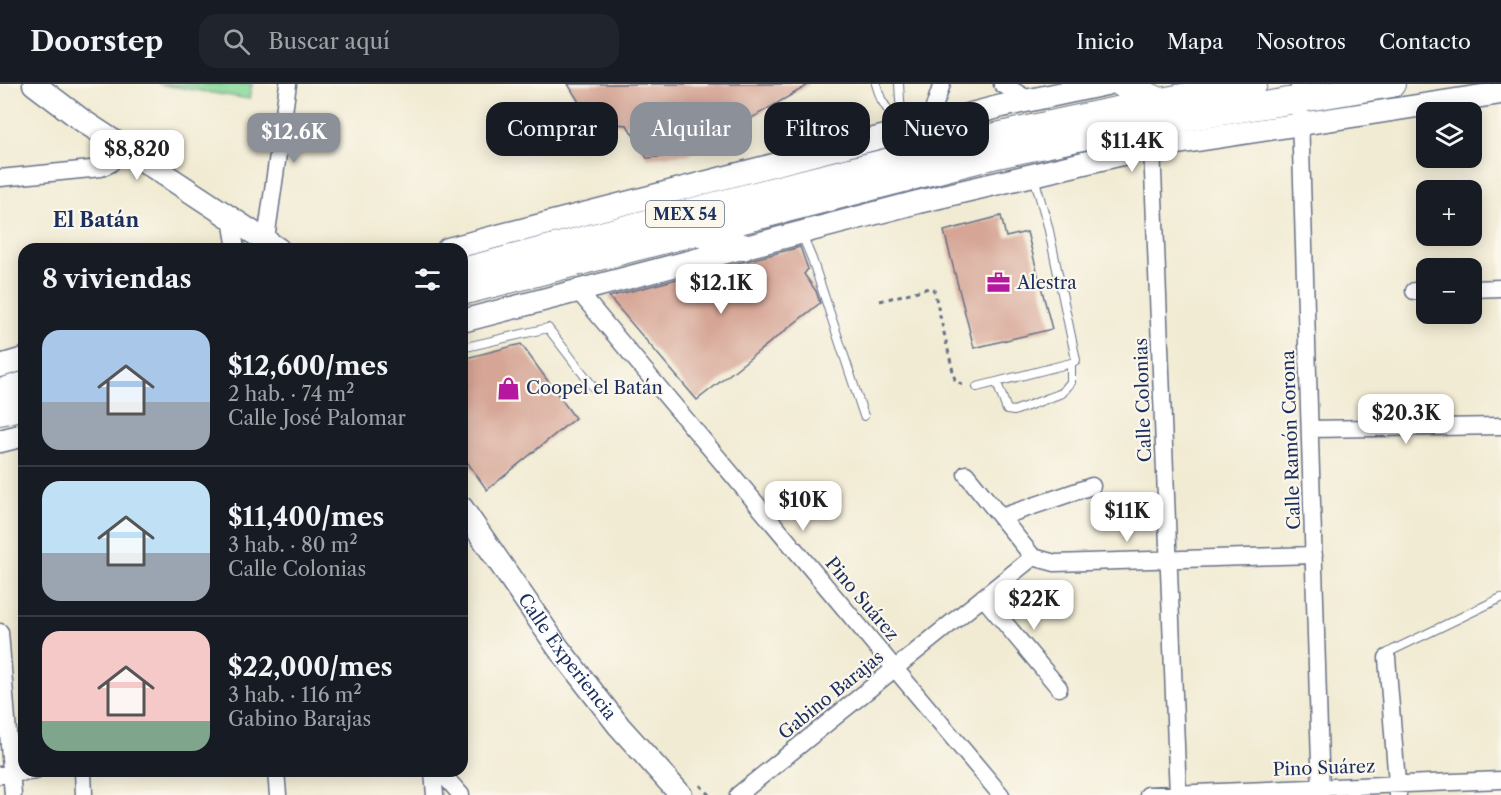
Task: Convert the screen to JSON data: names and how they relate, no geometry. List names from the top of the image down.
{
  "streets": {
    "main road": ["MEX 54"],
    "street": [
      "Calle Colonias",
      "Calle Ramón Corona",
      "Pino Suárez",
      "Calle Experiencia",
      "Gabino Barajas"
    ]
  },
  "crossings": [
    ["MEX 54", "Calle Ramón Corona"],
    ["Calle Colonias", "Pino Suárez"],
    ["Calle Ramón Corona", "Pino Suárez"],
    ["Pino Suárez", "Gabino Barajas"]
  ],
  "districts": ["El Batán"],
  "places": {
    "office": ["Alestra"],
    "shop": ["Coopel el Batán"]
  },
  "page": {
    "header": "Doorstep",
    "search": "Buscar aquí",
    "nav": [
      "Inicio",
      "Mapa",
      "Nosotros",
      "Contacto"
    ],
    "map_buttons": ["+", "−"],
    "chip": [
      "Comprar",
      "Alquilar",
      "Filtros",
      "Nuevo"
    ],
    "price": [
      "$12.6K",
      "$11.4K",
      "$8,820",
      "$12.1K",
      "$20.3K",
      "$10K",
      "$11K",
      "$22K"
    ],
    "heading": "8 viviendas",
    "list": [
      {
        "name": "$12,600/mes",
        "note": "2 hab. · 74 m² · Calle José Palomar"
      },
      {
        "name": "$11,400/mes",
        "note": "3 hab. · 80 m² · Calle Colonias"
      },
      {
        "name": "$22,000/mes",
        "note": "3 hab. · 116 m² · Gabino Barajas"
      }
    ]
  }
}
